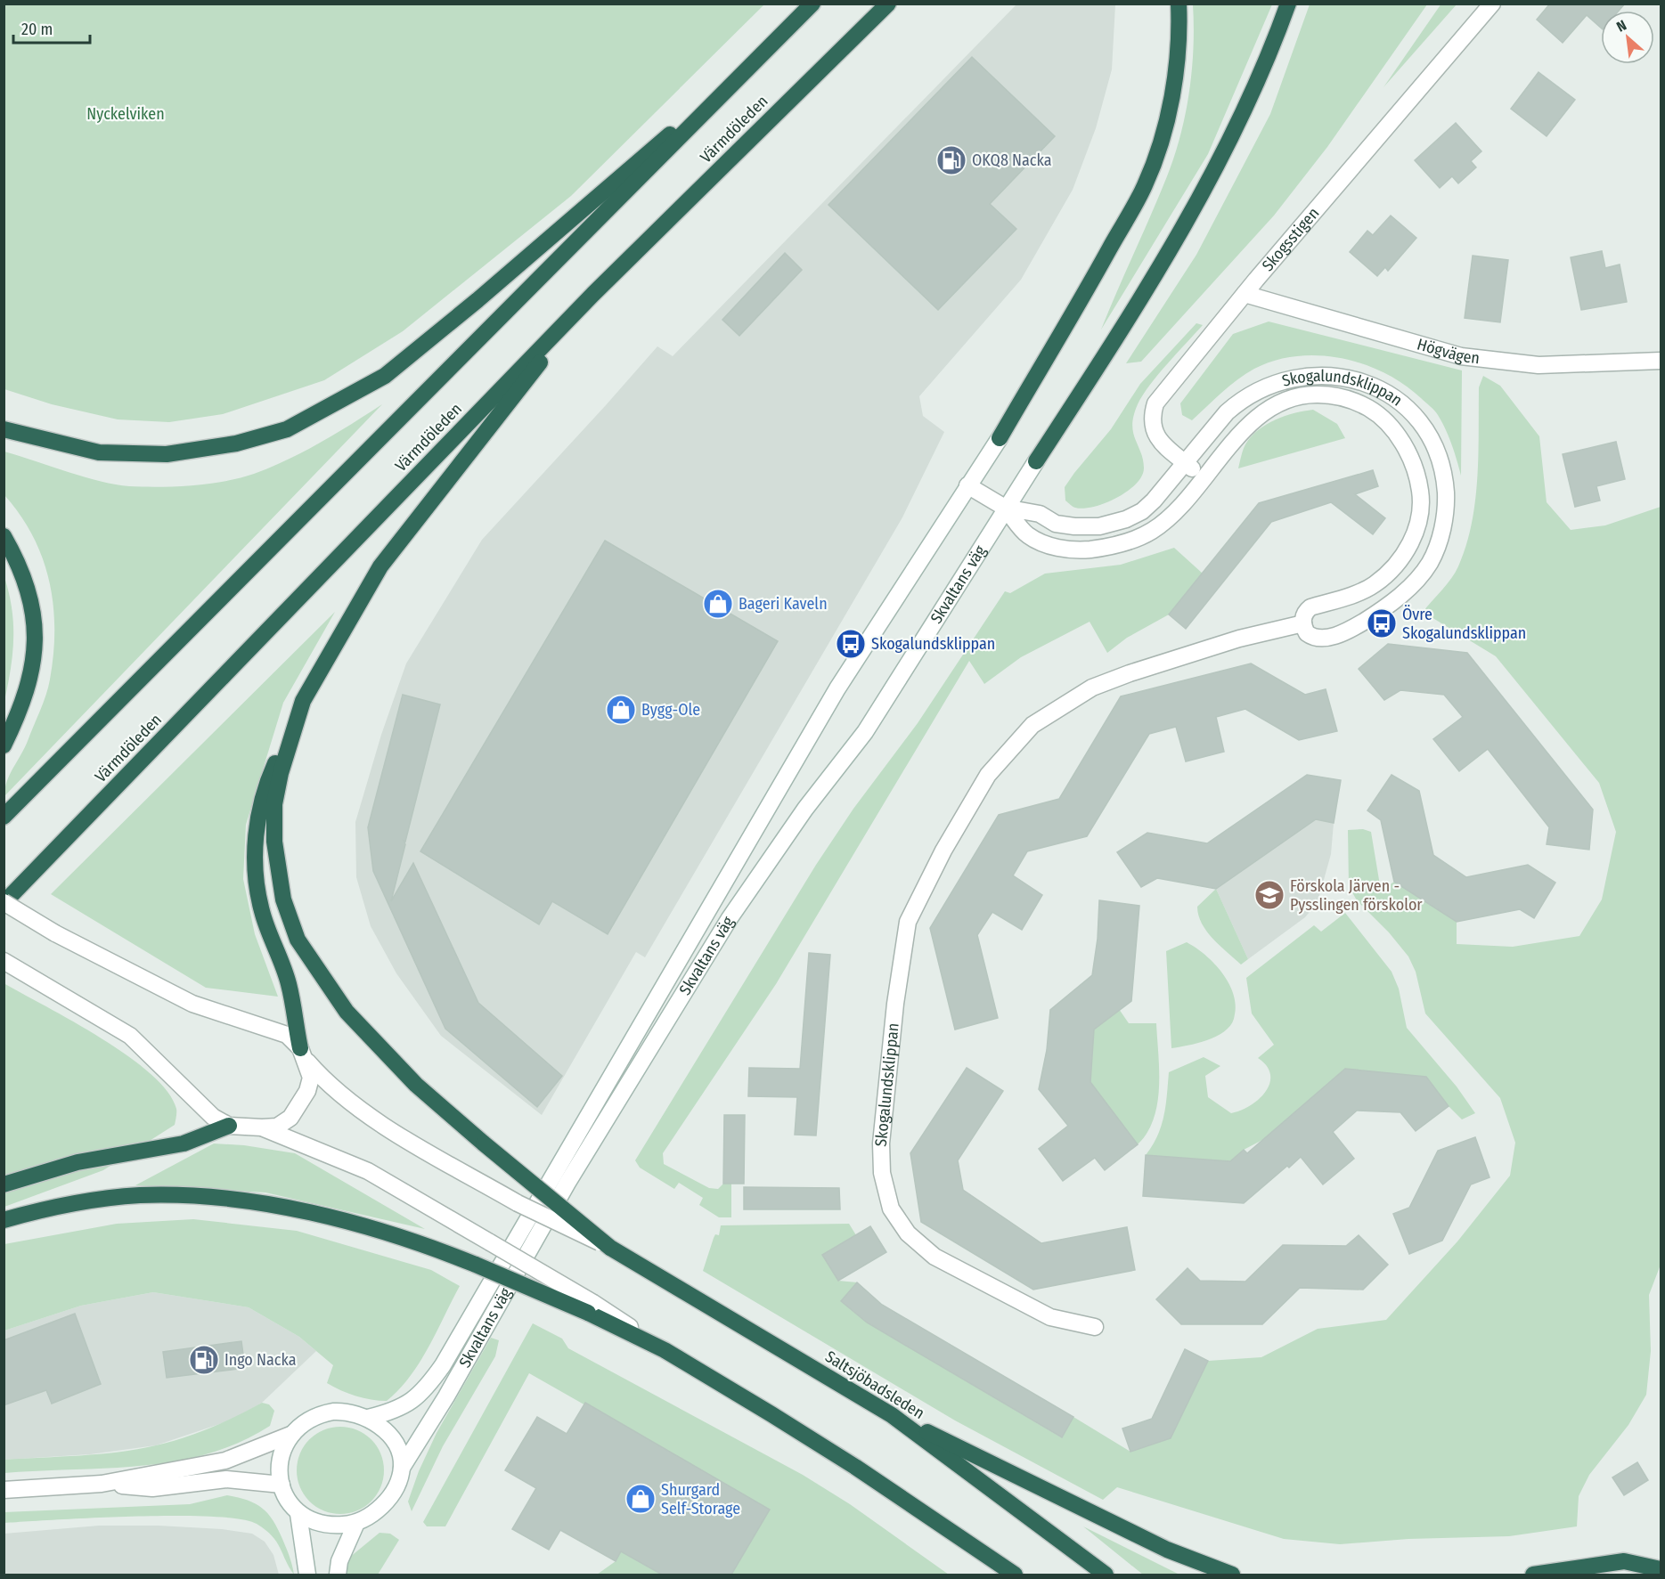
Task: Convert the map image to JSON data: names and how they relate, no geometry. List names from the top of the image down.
{
  "streets": {
    "highway": ["Värmdöleden", "Saltsjöbadsleden"],
    "street": [
      "Skogsstigen",
      "Högvägen",
      "Skogalundsklippan",
      "Skvaltans väg"
    ]
  },
  "crossings": [
    ["Skogsstigen", "Högvägen"],
    ["Skogsstigen", "Skogalundsklippan"],
    ["Skogalundsklippan", "Skvaltans väg"]
  ],
  "parks": ["Nyckelviken"],
  "places": {
    "fuel station": ["OKQ8 Nacka", "Ingo Nacka"],
    "shop": ["Bageri Kaveln", "Bygg-Ole", "Shurgard Self-Storage"],
    "bus stop": ["Övre Skogalundsklippan", "Skogalundsklippan"],
    "school or university": ["Förskola Järven - Pysslingen förskolor"]
  },
  "scale_bar": "20 m",
  "north": "top left"
}
